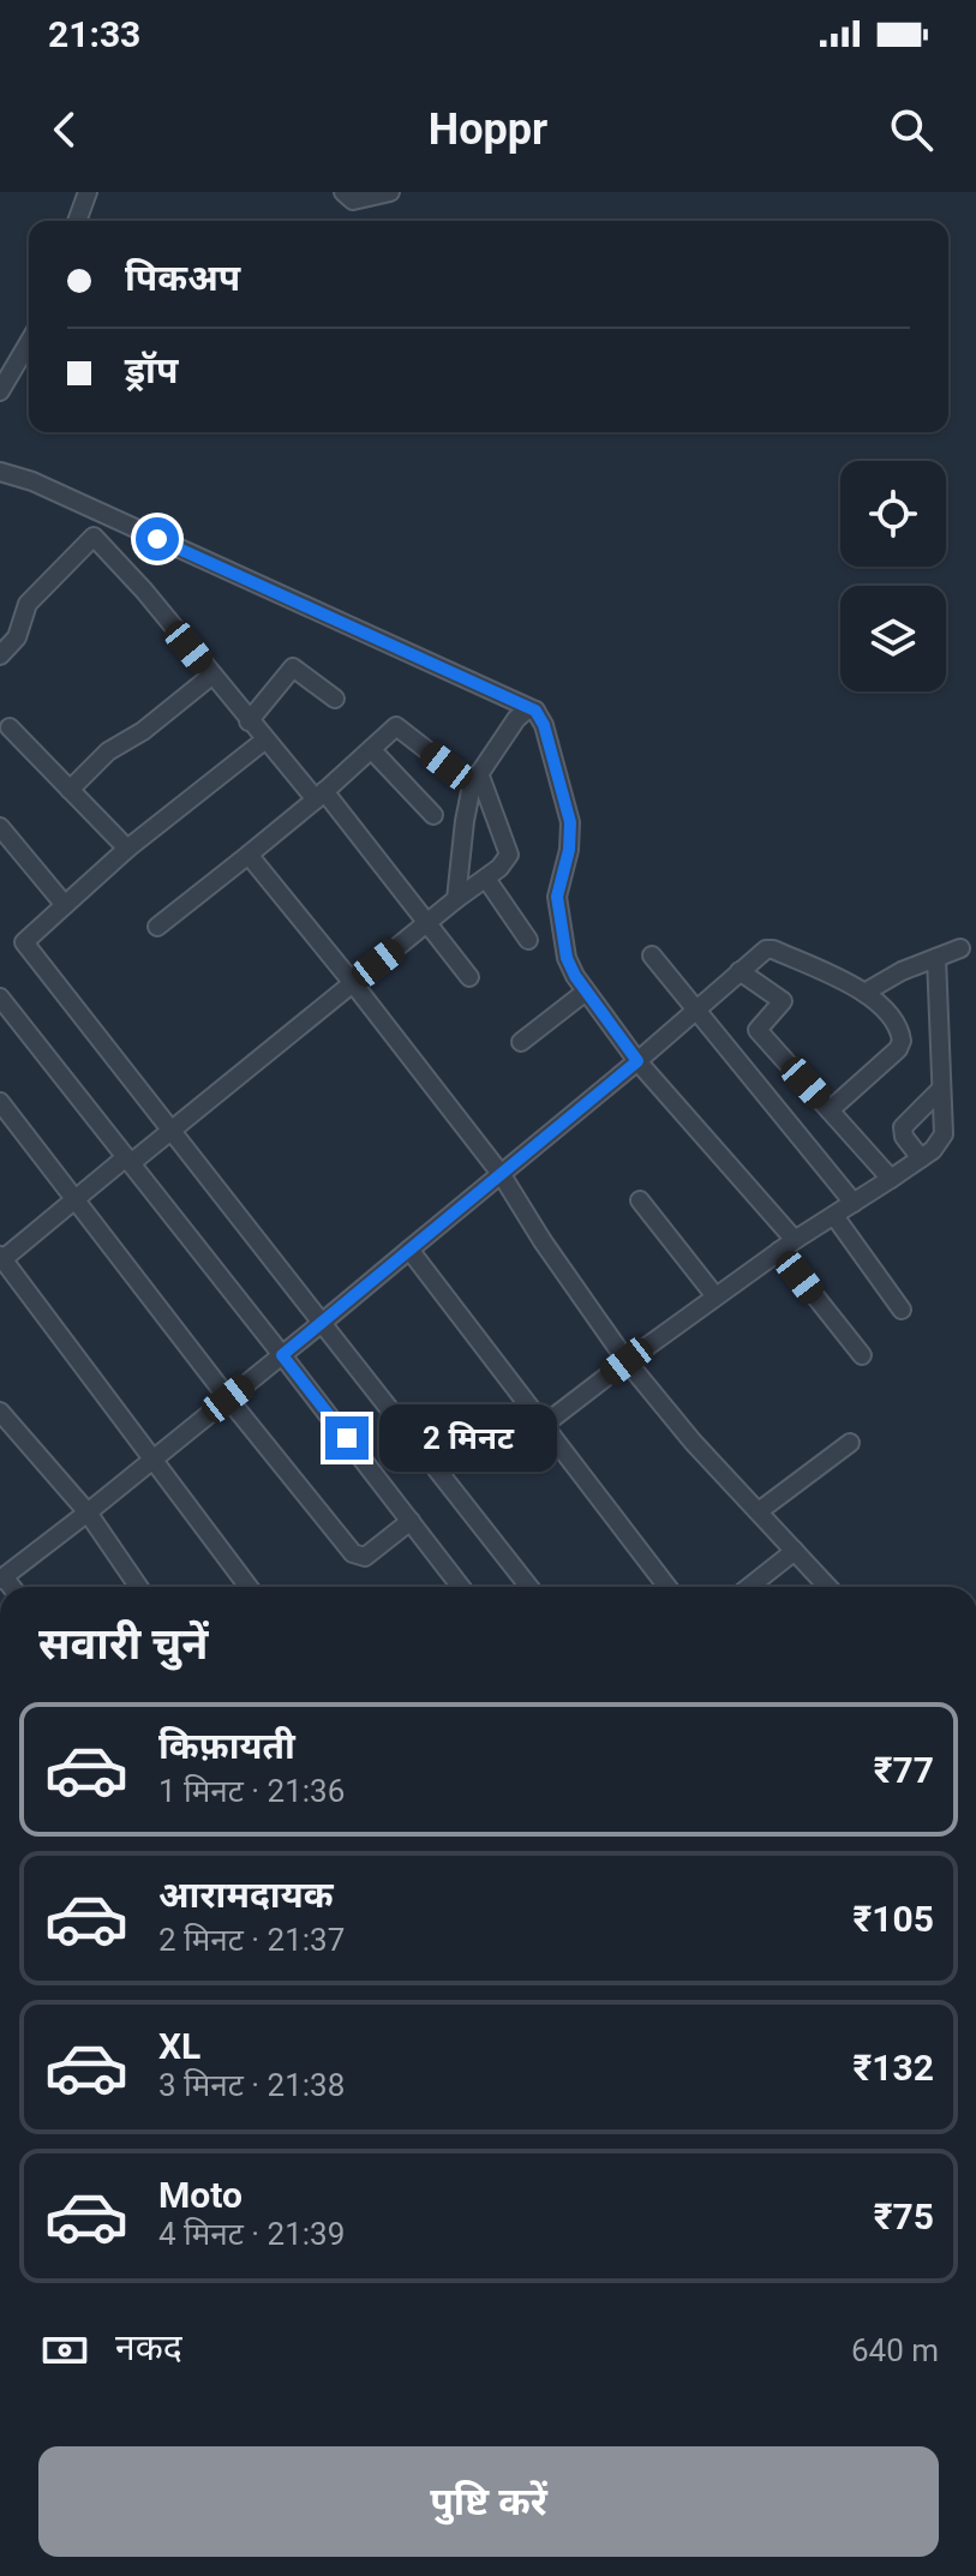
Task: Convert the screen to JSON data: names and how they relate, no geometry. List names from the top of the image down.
{
  "page": {
    "status": "21:33",
    "header": "Hoppr",
    "banner": ["पिकअप", "ड्रॉप"],
    "bubble": "2 मिनट",
    "heading": "सवारी चुनें",
    "list": [
      {
        "name": "किफ़ायती",
        "note": "1 मिनट · 21:36",
        "value": "₹77"
      },
      {
        "name": "आरामदायक",
        "note": "2 मिनट · 21:37",
        "value": "₹105"
      },
      {
        "name": "XL",
        "note": "3 मिनट · 21:38",
        "value": "₹132"
      },
      {
        "name": "Moto",
        "note": "4 मिनट · 21:39",
        "value": "₹75"
      }
    ],
    "pay": ["नकद", "640 m"],
    "buttons": "पुष्टि करें"
  }
}
